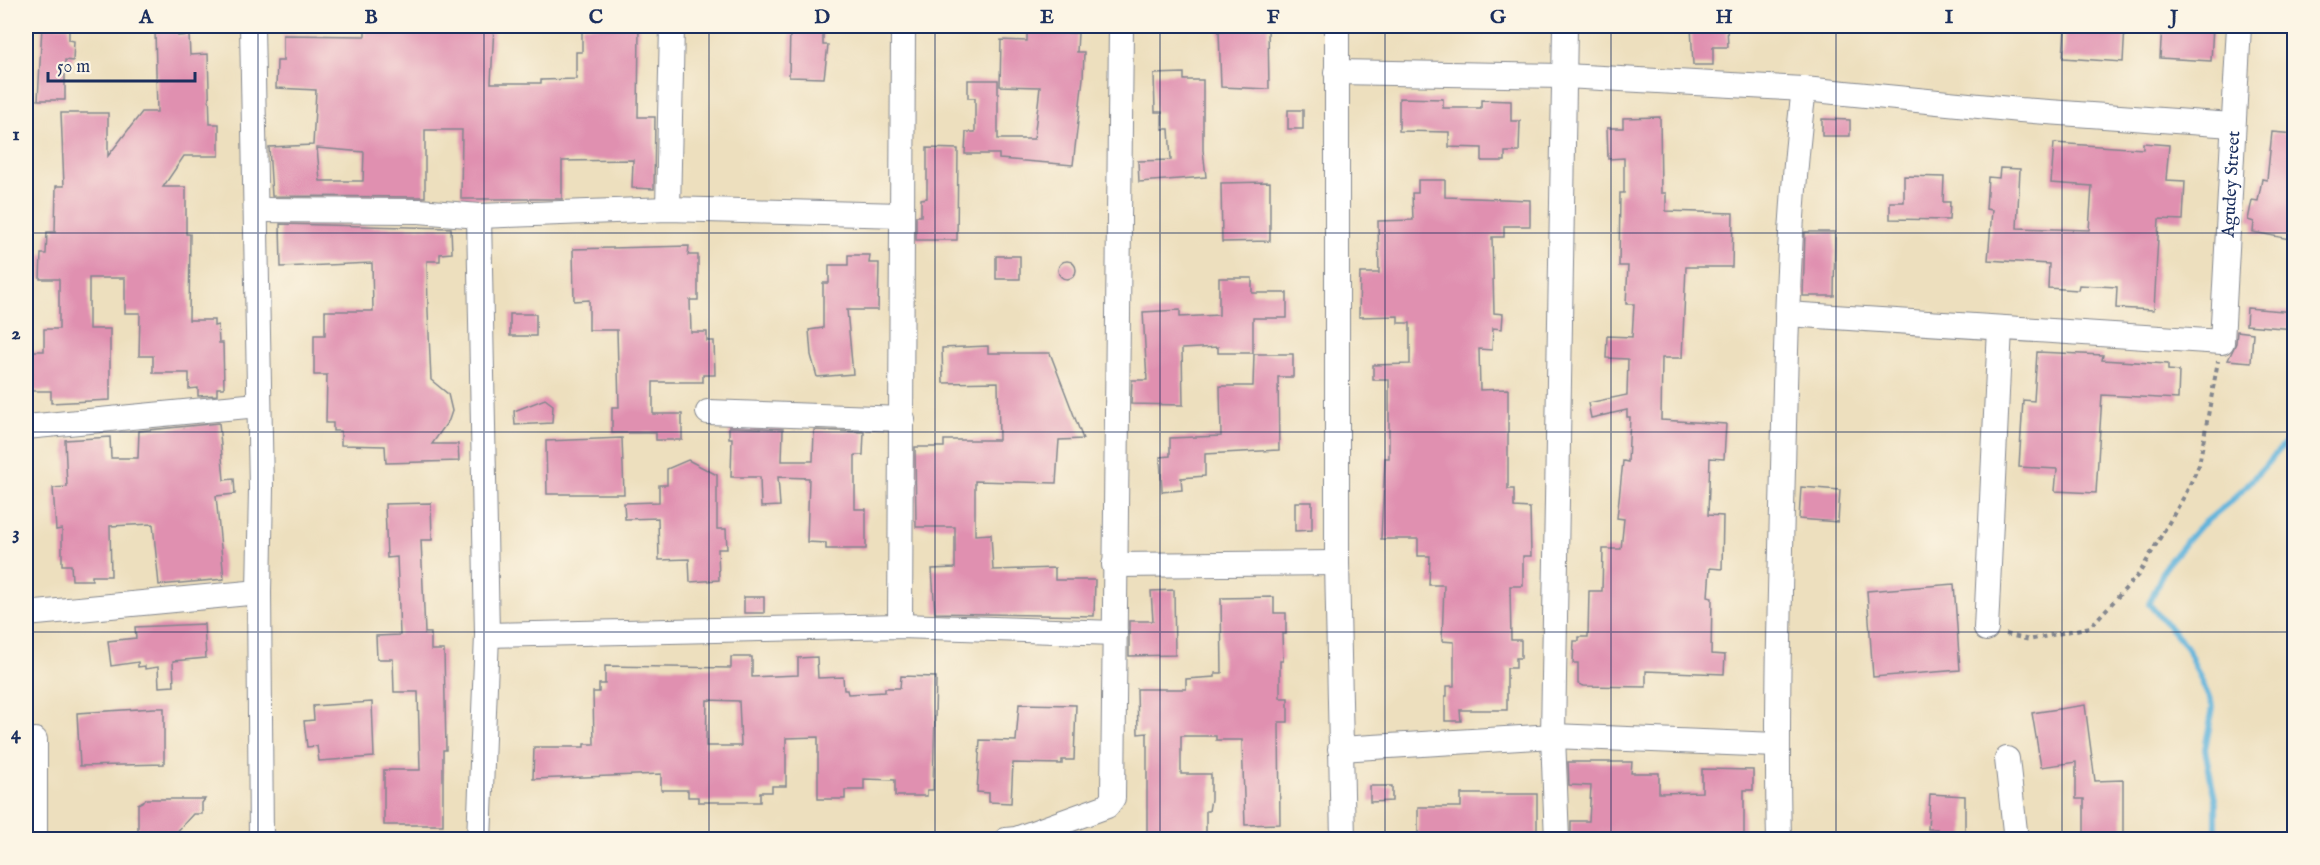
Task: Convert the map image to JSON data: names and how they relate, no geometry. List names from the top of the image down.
{
  "streets": {
    "street": ["Agudey Street"]
  },
  "scale_bar": "50 m",
  "grid": {
    "columns": [
      "A",
      "B",
      "C",
      "D",
      "E",
      "F",
      "G",
      "H",
      "I",
      "J"
    ],
    "rows": [
      "1",
      "2",
      "3",
      "4"
    ]
  }
}
